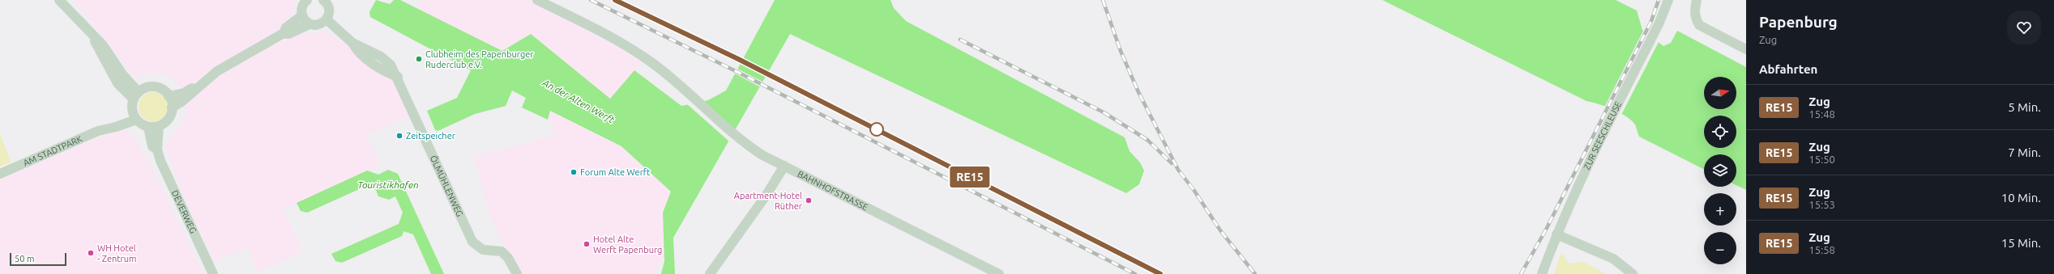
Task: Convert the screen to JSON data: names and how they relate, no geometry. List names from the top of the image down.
{
  "streets": {
    "street": [
      "ZUR SEESCHLEUSE",
      "AM STADTPARK",
      "ÖLMÜHLENWEG",
      "BAHNHOFSTRASSE",
      "DEVERWEG"
    ]
  },
  "crossings": [
    ["AM STADTPARK", "DEVERWEG"]
  ],
  "water": ["An der Alten Werft", "Touristikhafen"],
  "places": [
    "Clubheim des Papenburger Ruderclub e.V.",
    "Zeitspeicher",
    "Forum Alte Werft",
    "Apartment-Hotel Rüther",
    "Hotel Alte Werft Papenburg",
    "WH Hotel - Zentrum"
  ],
  "scale_bar": "50 m",
  "north": "right",
  "page": {
    "on_map": "RE15",
    "heading": [
      ["Papenburg", "Zug"],
      "Abfahrten"
    ],
    "map_buttons": ["+", "−"],
    "list": [
      {
        "mark": "RE15",
        "name": "Zug",
        "note": "15:48",
        "value": "5 Min."
      },
      {
        "mark": "RE15",
        "name": "Zug",
        "note": "15:50",
        "value": "7 Min."
      },
      {
        "mark": "RE15",
        "name": "Zug",
        "note": "15:53",
        "value": "10 Min."
      },
      {
        "mark": "RE15",
        "name": "Zug",
        "note": "15:58",
        "value": "15 Min."
      }
    ],
    "scale": "50 m"
  }
}
